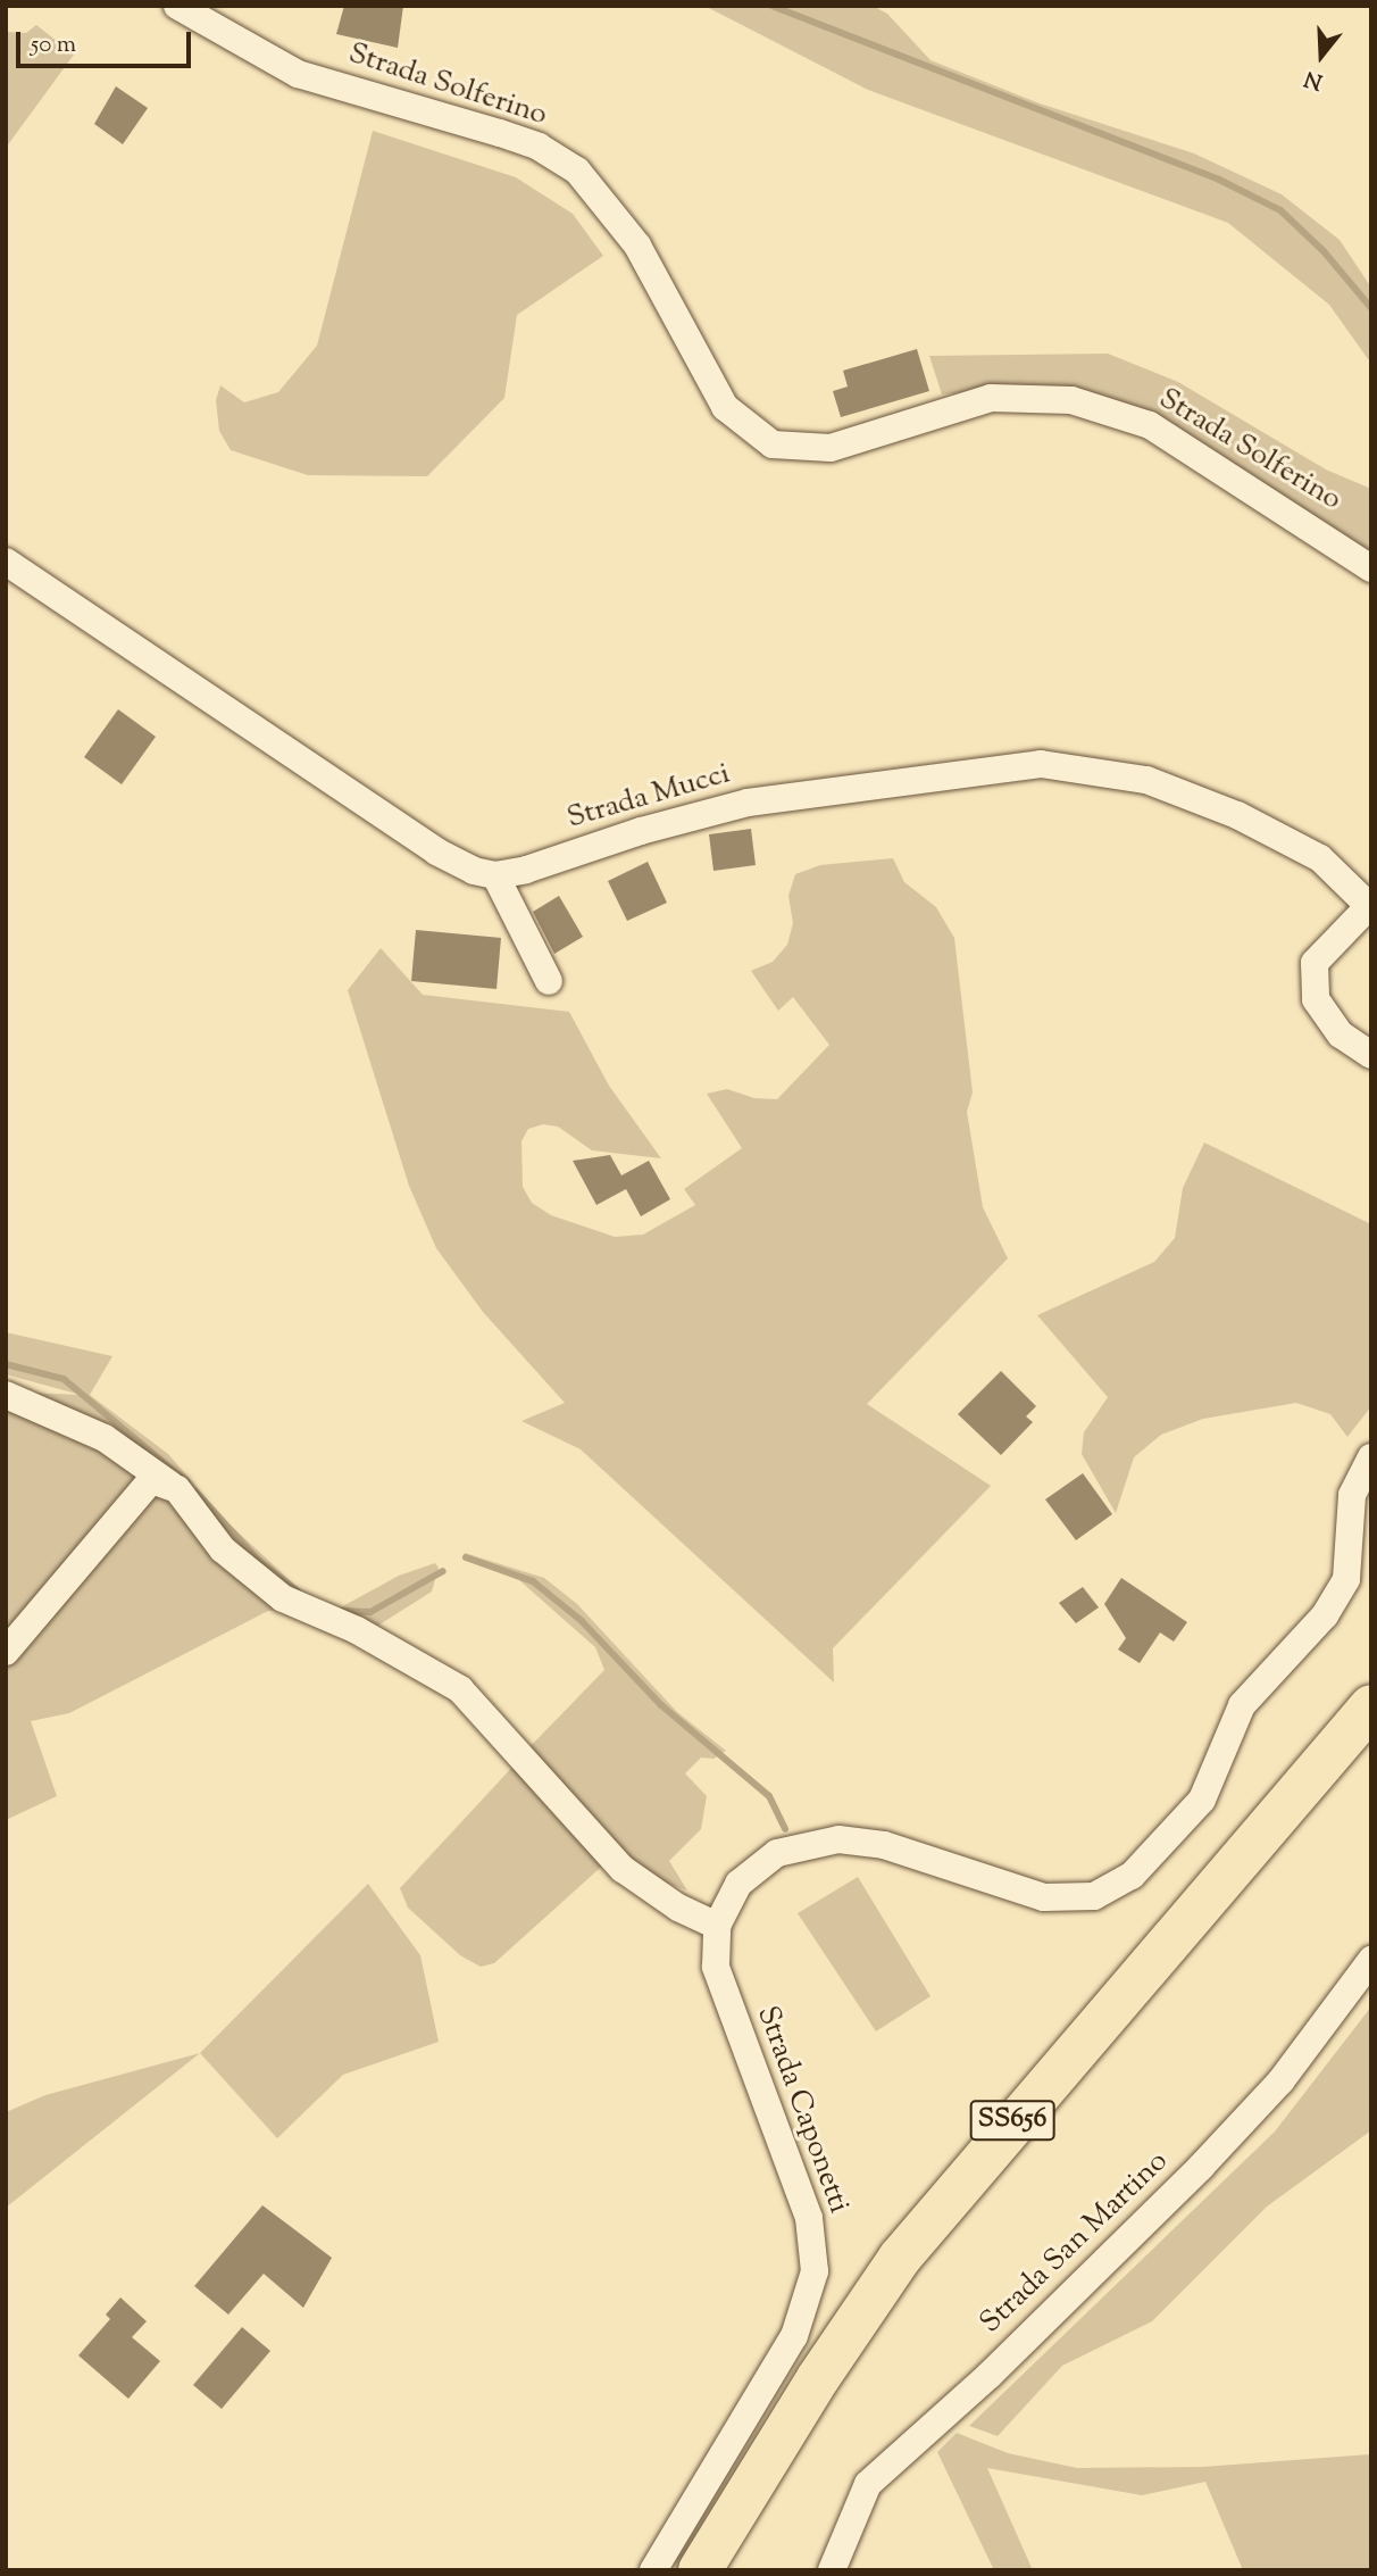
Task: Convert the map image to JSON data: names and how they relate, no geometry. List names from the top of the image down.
{
  "streets": {
    "highway": ["SS656"],
    "street": [
      "Strada Solferino",
      "Strada Mucci",
      "Strada Caponetti",
      "Strada San Martino"
    ]
  },
  "scale_bar": "50 m",
  "north": "bottom"
}
